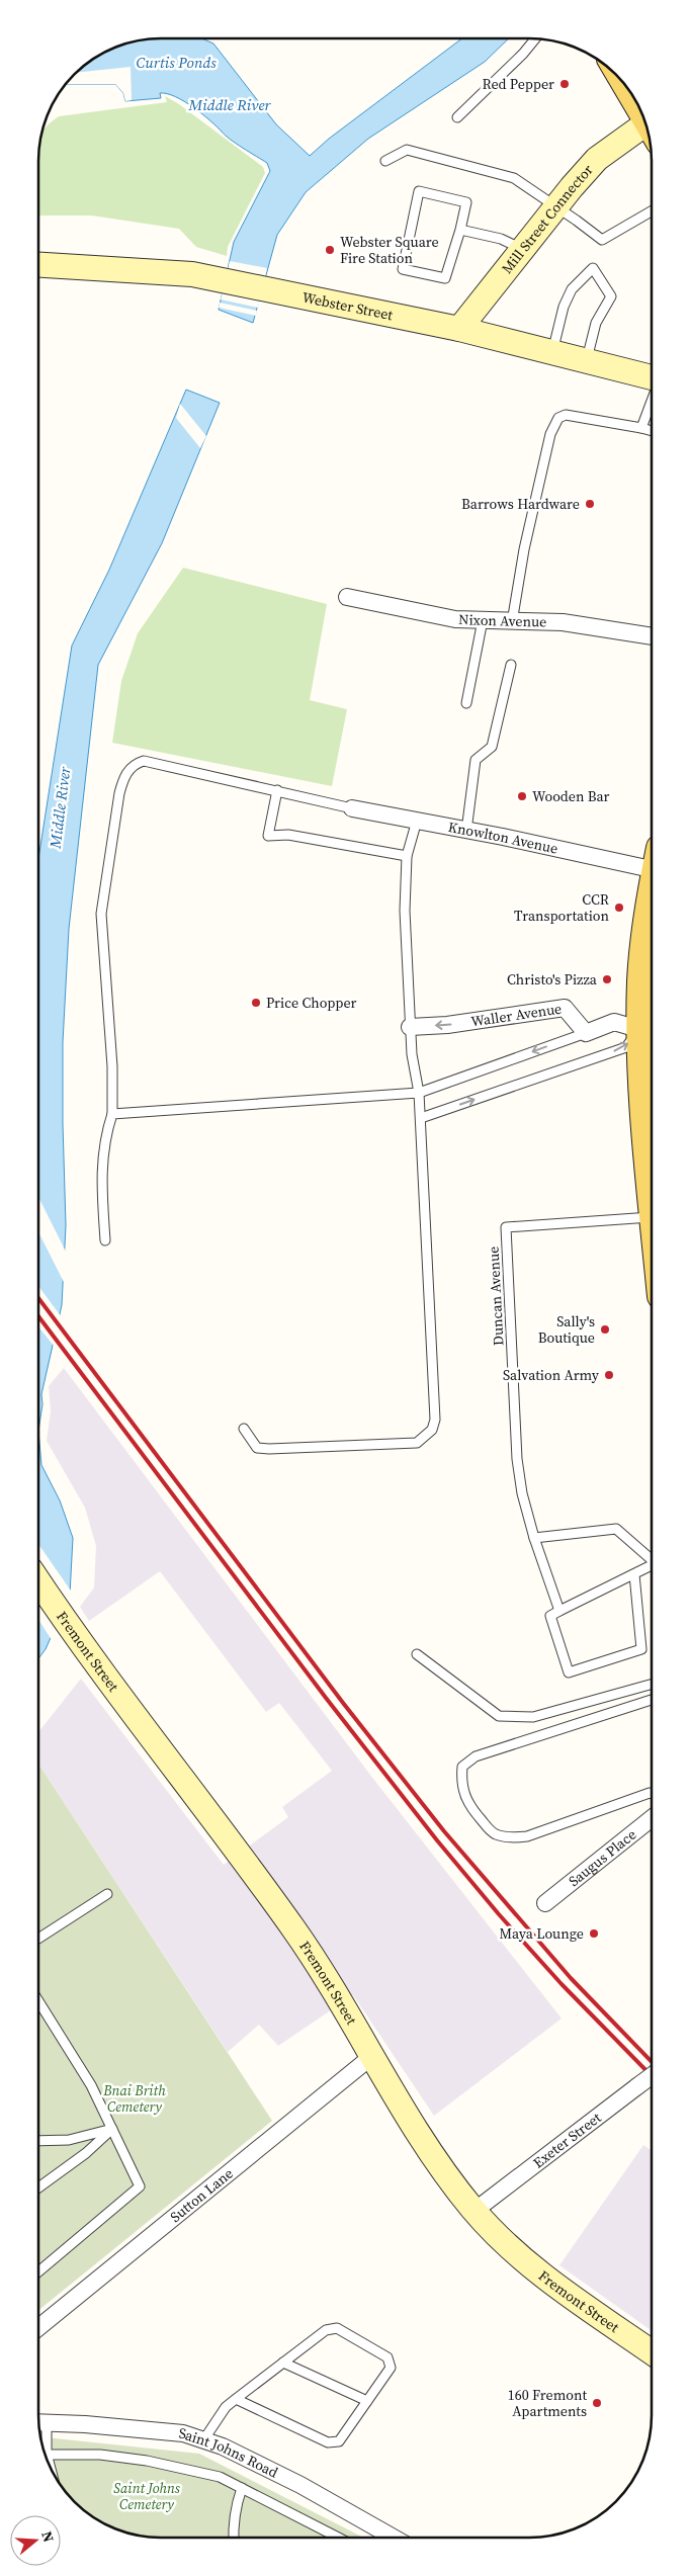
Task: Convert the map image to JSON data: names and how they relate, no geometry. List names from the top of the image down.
{
  "streets": {
    "street": [
      "Mill Street Connector",
      "Webster Street",
      "Nixon Avenue",
      "Knowlton Avenue",
      "Waller Avenue",
      "Fremont Street",
      "Saugus Place",
      "Exeter Street",
      "Sutton Lane",
      "Saint Johns Road"
    ],
    "lane": ["Duncan Avenue"]
  },
  "crossings": [
    ["Mill Street Connector", "Webster Street"],
    ["Fremont Street", "Exeter Street"],
    ["Fremont Street", "Sutton Lane"]
  ],
  "one_way": ["Waller Avenue"],
  "water": ["Curtis Ponds", "Middle River"],
  "parks": ["Bnai Brith Cemetery", "Saint Johns Cemetery"],
  "places": [
    "Red Pepper",
    "Webster Square Fire Station",
    "Barrows Hardware",
    "Wooden Bar",
    "CCR Transportation",
    "Christo's Pizza",
    "Price Chopper",
    "Sally's Boutique",
    "Salvation Army",
    "Maya Lounge",
    "160 Fremont Apartments"
  ],
  "north": "right"
}
